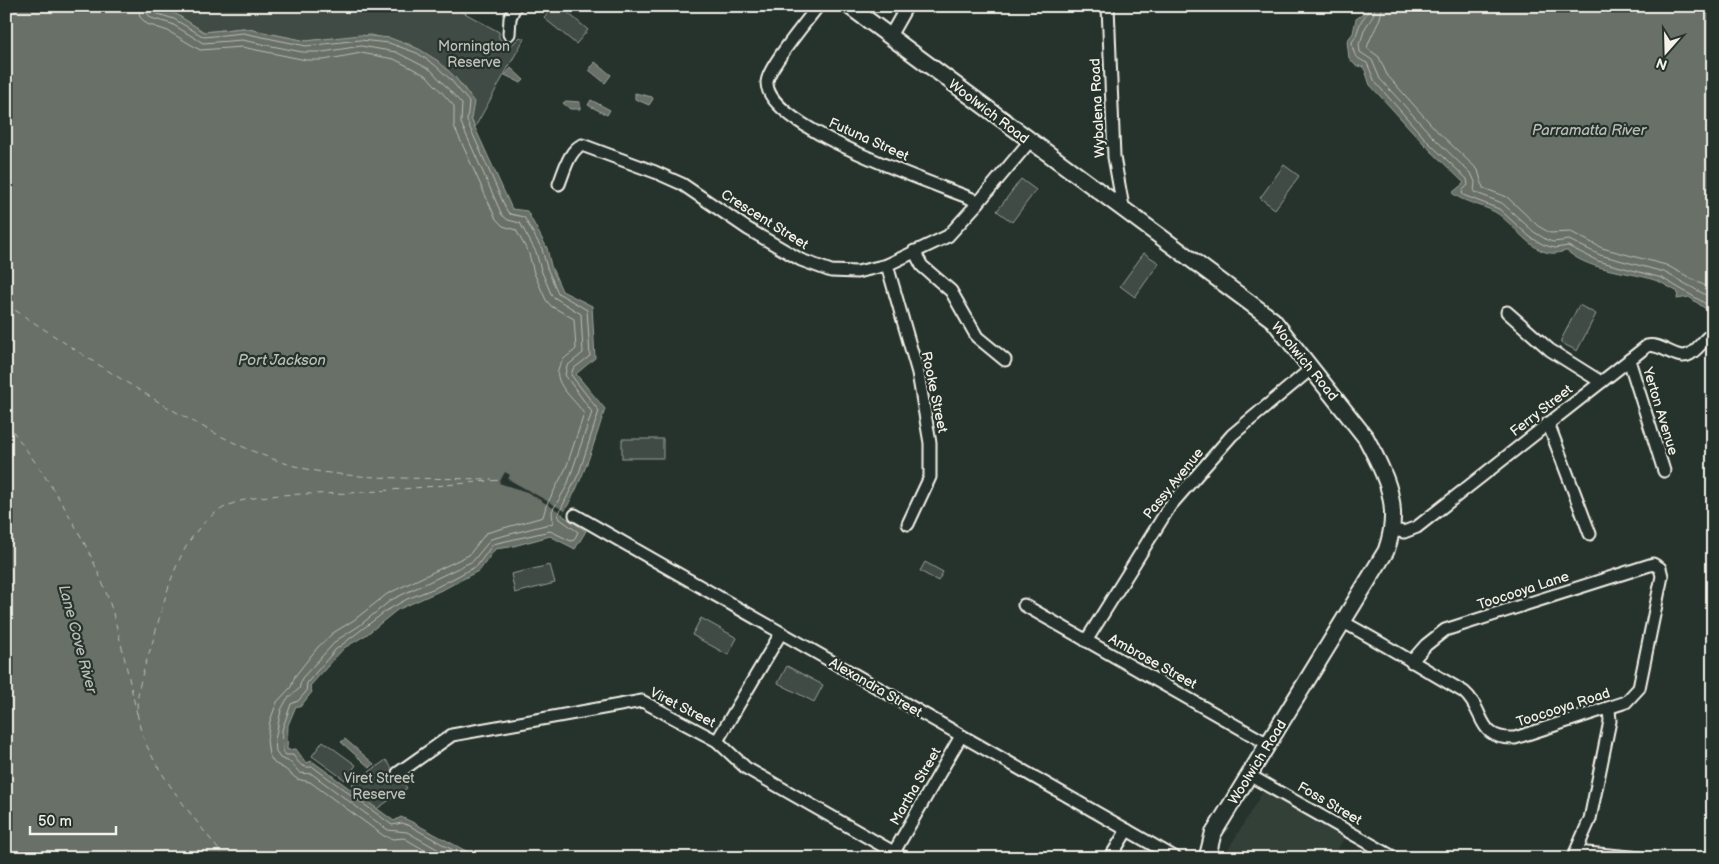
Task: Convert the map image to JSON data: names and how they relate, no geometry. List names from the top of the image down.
{
  "streets": {
    "street": [
      "Wybalena Road",
      "Woolwich Road",
      "Futuna Street",
      "Crescent Street",
      "Rooke Street",
      "Ferry Street",
      "Yerton Avenue",
      "Passy Avenue",
      "Toocooya Lane",
      "Ambrose Street",
      "Alexandra Street",
      "Viret Street",
      "Toocooya Road",
      "Martha Street",
      "Foss Street"
    ]
  },
  "crossings": [
    ["Wybalena Road", "Woolwich Road"],
    ["Woolwich Road", "Crescent Street"],
    ["Woolwich Road", "Ferry Street"],
    ["Woolwich Road", "Passy Avenue"],
    ["Woolwich Road", "Ambrose Street"],
    ["Woolwich Road", "Toocooya Road"],
    ["Woolwich Road", "Foss Street"],
    ["Futuna Street", "Crescent Street"],
    ["Crescent Street", "Rooke Street"],
    ["Ferry Street", "Yerton Avenue"],
    ["Passy Avenue", "Ambrose Street"],
    ["Toocooya Lane", "Toocooya Road"],
    ["Alexandra Street", "Martha Street"],
    ["Viret Street", "Martha Street"]
  ],
  "water": ["Parramatta River", "Port Jackson", "Lane Cove River"],
  "parks": ["Mornington Reserve", "Viret Street Reserve"],
  "scale_bar": "50 m",
  "north": "bottom"
}
